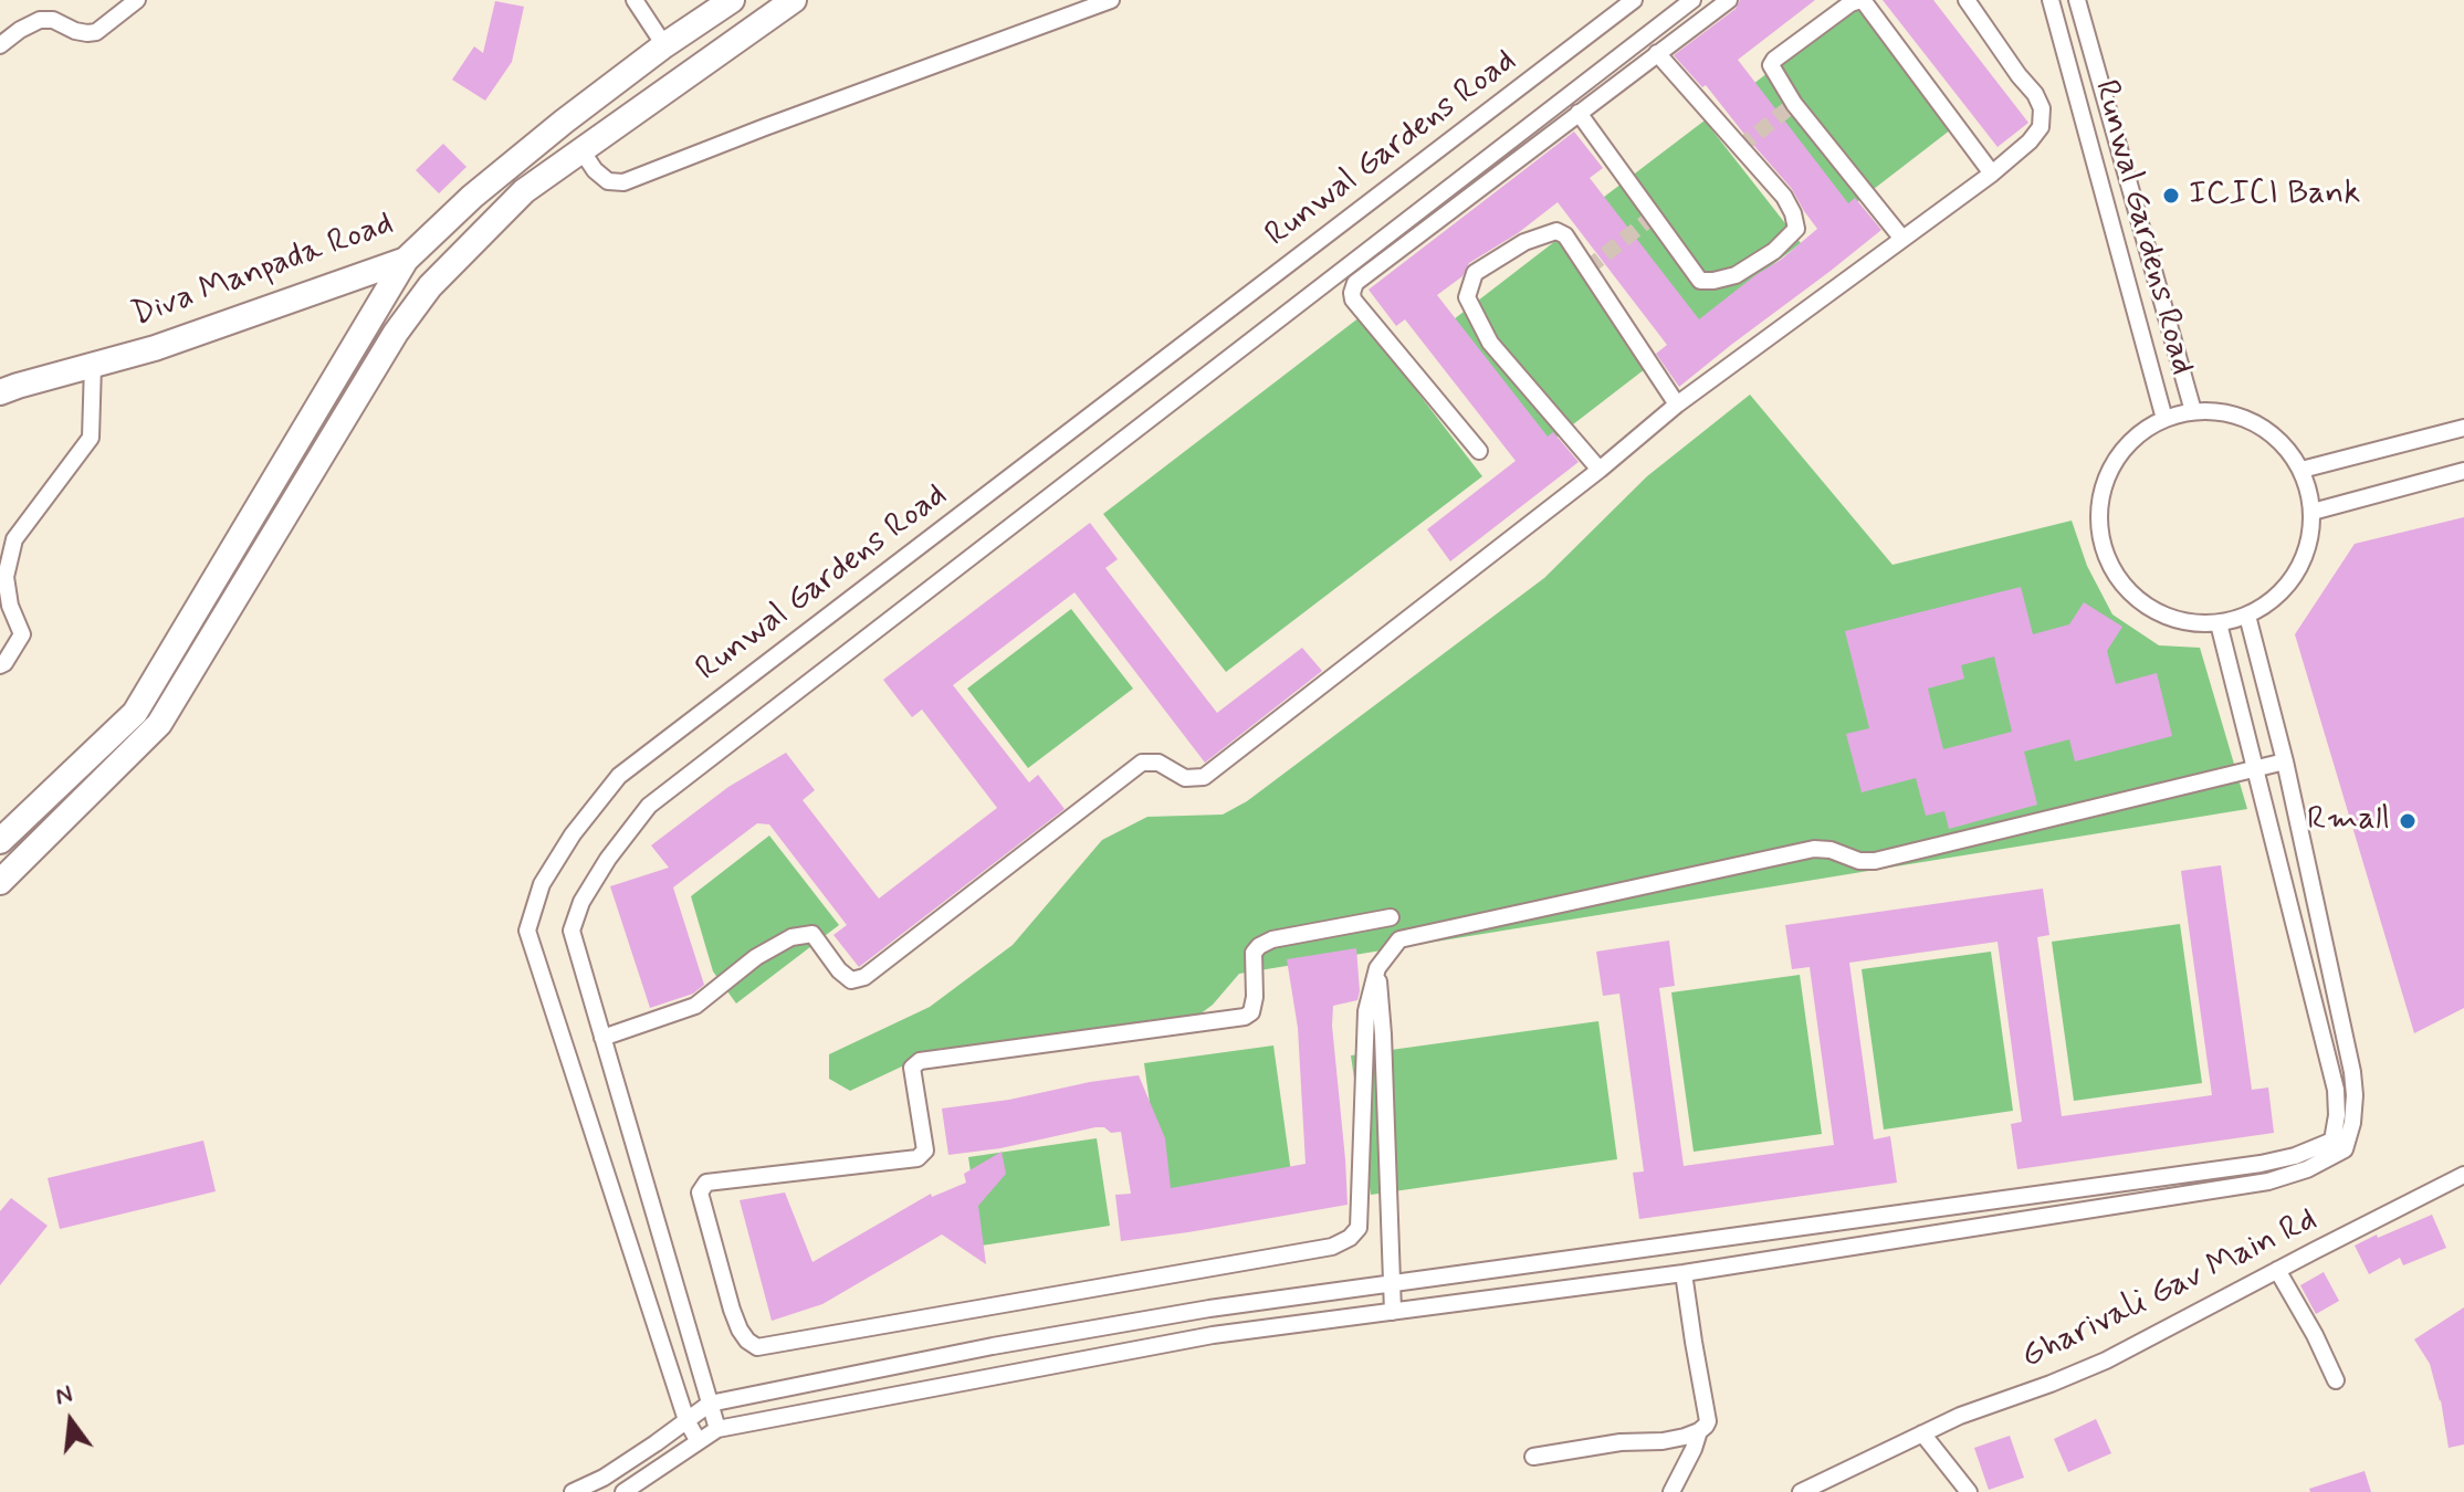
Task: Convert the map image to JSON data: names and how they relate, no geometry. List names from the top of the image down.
{
  "streets": {
    "street": ["Runwal Gardens Road", "Diva Manpada Road", "Gharivali Gav Main Rd"]
  },
  "places": ["ICICI Bank", "Rmall"],
  "north": "top"
}
